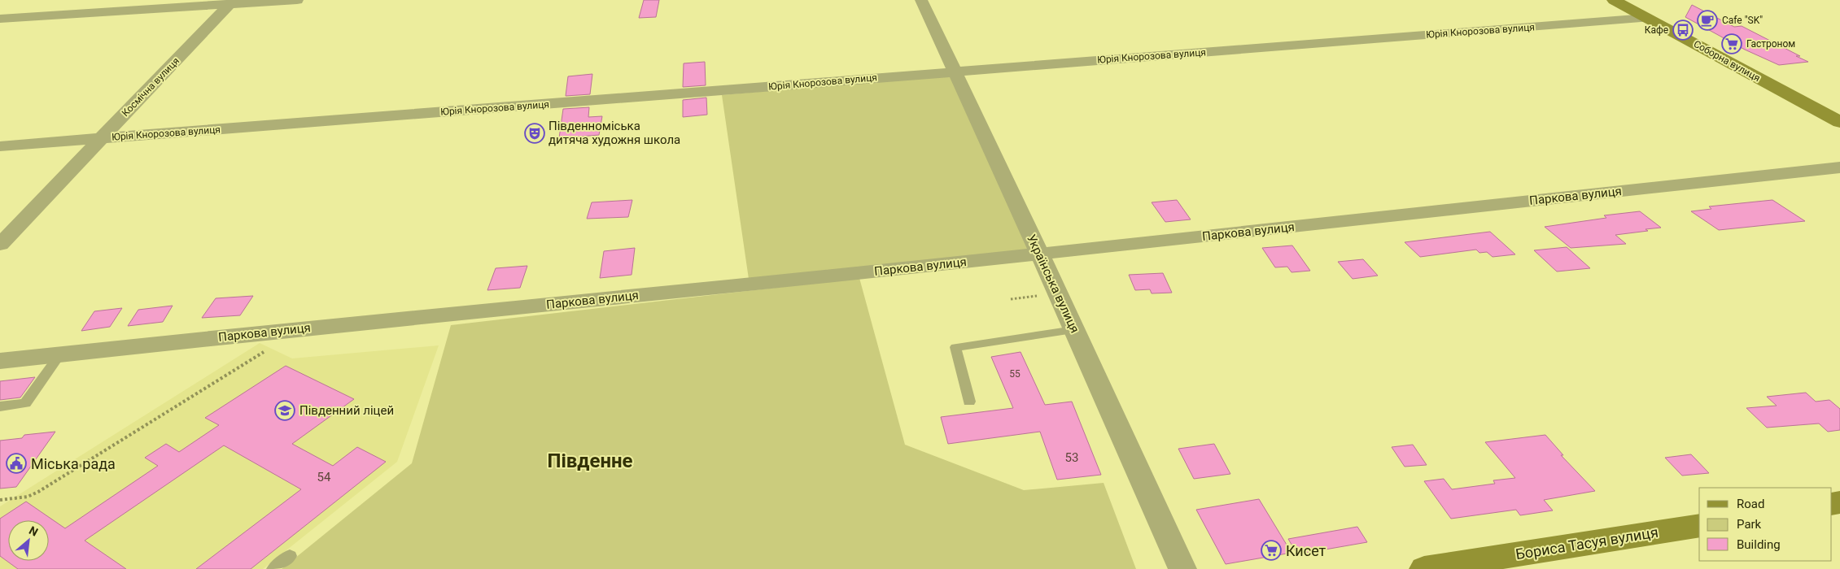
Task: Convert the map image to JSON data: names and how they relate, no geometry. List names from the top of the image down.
{
  "streets": {
    "street": [
      "Юрія Кнорозова вулиця",
      "Соборна вулиця",
      "Космічна вулиця",
      "Паркова вулиця",
      "Українська вулиця",
      "Бориса Тасуя вулиця"
    ]
  },
  "crossings": [
    ["Юрія Кнорозова вулиця", "Соборна вулиця"],
    ["Юрія Кнорозова вулиця", "Космічна вулиця"],
    ["Юрія Кнорозова вулиця", "Українська вулиця"],
    ["Паркова вулиця", "Українська вулиця"]
  ],
  "districts": ["Південне"],
  "places": {
    "cafe": ["Cafe \"SK\""],
    "bus stop": ["Кафе"],
    "supermarket": ["Гастроном", "Кисет"],
    "theatre": ["Південноміська дитяча художня школа"],
    "school or university": ["Південний ліцей"],
    "public building": ["Міська рада"]
  },
  "house_numbers": ["55", "53", "54"],
  "legend": ["Road", "Park", "Building"],
  "north": "top right"
}
